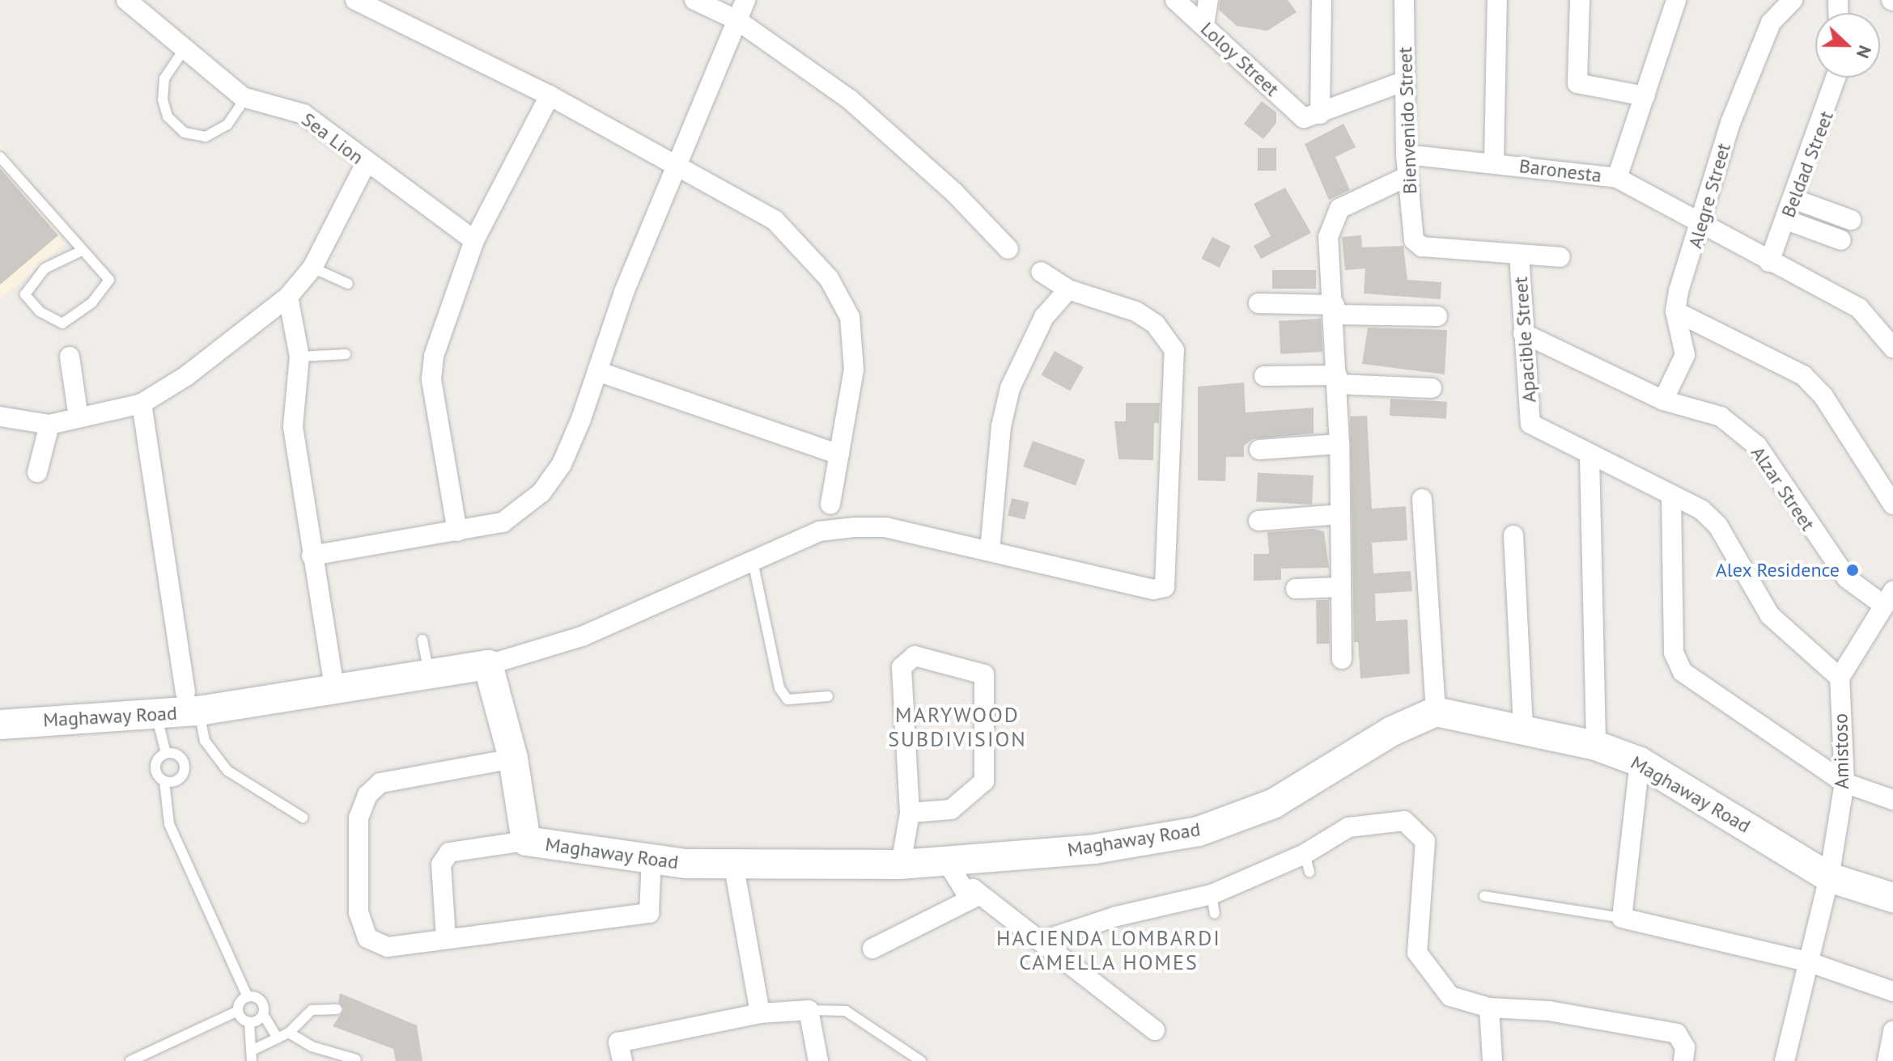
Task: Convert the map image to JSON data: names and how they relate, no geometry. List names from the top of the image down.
{
  "streets": {
    "street": [
      "Loloy Street",
      "Bienvenido Street",
      "Sea Lion",
      "Beldad Street",
      "Baronesta",
      "Alegre Street",
      "Apacible Street",
      "Alzar Street",
      "Maghaway Road",
      "Amistoso"
    ]
  },
  "crossings": [
    ["Bienvenido Street", "Baronesta"],
    ["Bienvenido Street", "Apacible Street"],
    ["Beldad Street", "Baronesta"],
    ["Baronesta", "Alegre Street"],
    ["Alegre Street", "Alzar Street"],
    ["Apacible Street", "Alzar Street"],
    ["Maghaway Road", "Amistoso"]
  ],
  "districts": ["MARYWOOD SUBDIVISION", "HACIENDA LOMBARDI CAMELLA HOMES"],
  "places": ["Alex Residence"],
  "north": "right"
}
